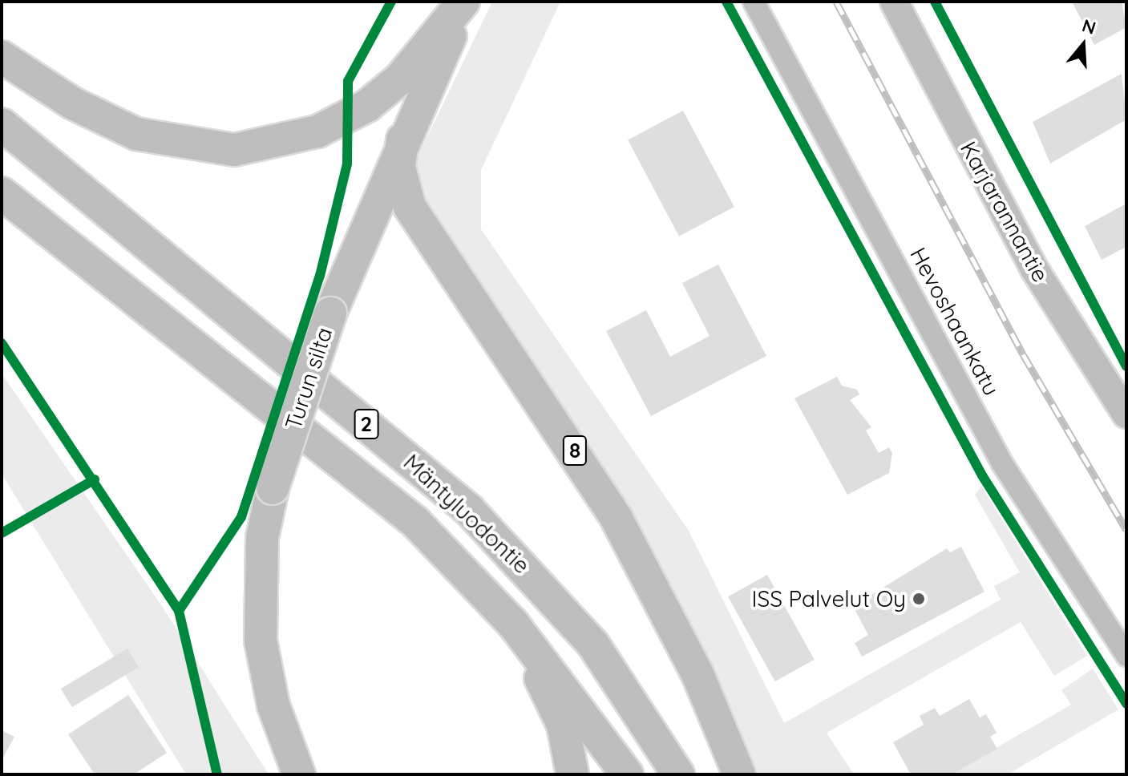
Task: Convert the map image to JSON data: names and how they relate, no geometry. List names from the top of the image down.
{
  "streets": {
    "highway": [
      "Turun silta",
      "2",
      "8",
      "Mäntyluodontie"
    ],
    "main road": ["Karjarannantie"],
    "street": ["Hevoshaankatu"]
  },
  "crossings": [
    ["Turun silta", "8"]
  ],
  "places": ["ISS Palvelut Oy"],
  "north": "top"
}
